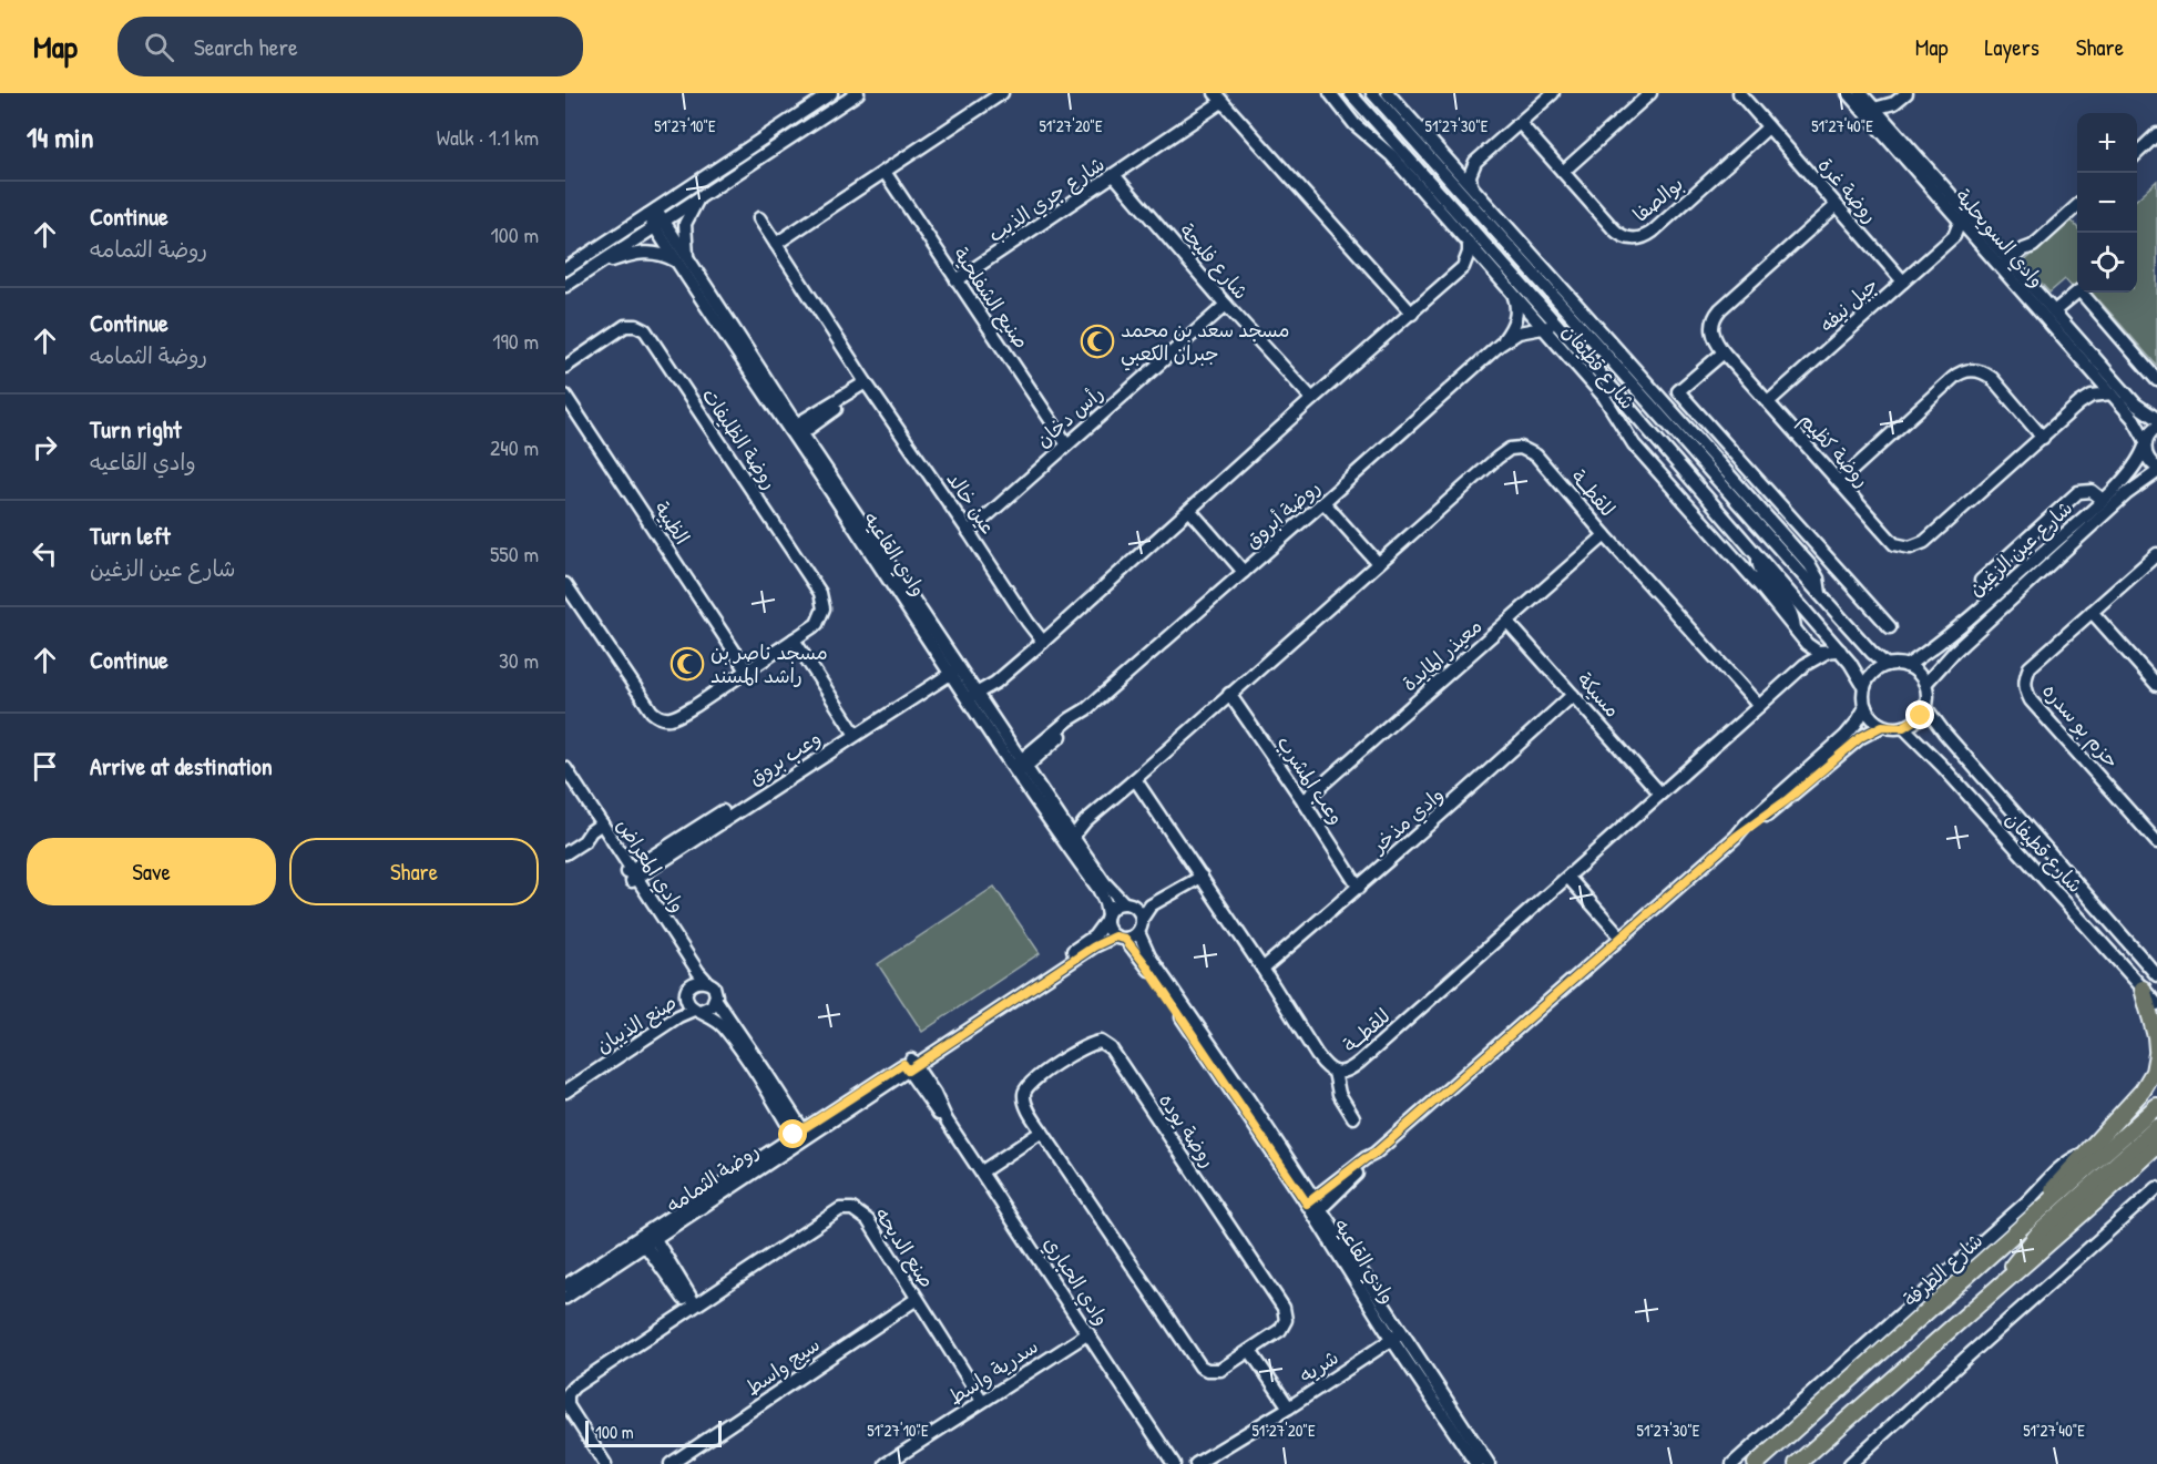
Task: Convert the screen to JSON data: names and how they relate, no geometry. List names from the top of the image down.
{
  "streets": {
    "main road": ["شارع الطرفة"],
    "street": [
      "روضة غرة",
      "شارع جري الذيب",
      "بوالصفا",
      "وادي السويحلية",
      "شارع فليحة",
      "صنيع الشفلحية",
      "جبل نيفه",
      "شارع قطيفان",
      "رأس دخان",
      "روضة الظليفات",
      "روضة كظيم",
      "للقطــة",
      "عين خالد",
      "روضة أبروق",
      "الظبية",
      "شارع عين الزغين",
      "وادي القاعيه",
      "معيذر المايدة",
      "مسيكة",
      "حزم بو سدره",
      "وعب بروق",
      "وعب المشرب",
      "وادي مذخر",
      "وادي المعراض",
      "صنع الذيبان",
      "روضة يوده",
      "روضة الثمامه",
      "صنع الديحه",
      "وادي الحباري",
      "سيج واسط",
      "شريه",
      "سدرية واسط"
    ]
  },
  "crossings": [
    ["روضة غرة", "بوالصفا"],
    ["روضة غرة", "جبل نيفه"],
    ["روضة غرة", "روضة كظيم"],
    ["شارع جري الذيب", "شارع فليحة"],
    ["شارع جري الذيب", "صنيع الشفلحية"],
    ["وادي السويحلية", "جبل نيفه"],
    ["وادي السويحلية", "روضة كظيم"],
    ["وادي السويحلية", "شارع عين الزغين"],
    ["شارع فليحة", "رأس دخان"],
    ["صنيع الشفلحية", "رأس دخان"],
    ["جبل نيفه", "روضة كظيم"],
    ["شارع قطيفان", "للقطــة"],
    ["شارع قطيفان", "روضة أبروق"],
    ["شارع قطيفان", "شارع عين الزغين"],
    ["رأس دخان", "عين خالد"],
    ["روضة الظليفات", "الظبية"],
    ["للقطــة", "وادي القاعيه"],
    ["للقطــة", "معيذر المايدة"],
    ["للقطــة", "مسيكة"],
    ["للقطــة", "وعب المشرب"],
    ["للقطــة", "وادي مذخر"],
    ["روضة أبروق", "وادي القاعيه"],
    ["وادي القاعيه", "وعب بروق"],
    ["وادي القاعيه", "روضة الثمامه"],
    ["وادي القاعيه", "شريه"],
    ["معيذر المايدة", "مسيكة"],
    ["معيذر المايدة", "وعب المشرب"],
    ["مسيكة", "وادي مذخر"],
    ["وعب بروق", "وادي المعراض"],
    ["وعب المشرب", "وادي مذخر"],
    ["وادي المعراض", "صنع الذيبان"],
    ["وادي المعراض", "روضة الثمامه"],
    ["روضة الثمامه", "وادي الحباري"],
    ["صنع الديحه", "سيج واسط"],
    ["صنع الديحه", "سدرية واسط"],
    ["وادي الحباري", "سدرية واسط"]
  ],
  "places": {
    "mosque": ["مسجد سعد بن محمد جبران الكعبي", "مسجد ناصر بن راشد المسند"]
  },
  "scale_bar": "100 m",
  "page": {
    "header": "Map",
    "search": "Search here",
    "nav": ["Map", "Layers", "Share"],
    "heading": ["14 min", "Walk · 1.1 km"],
    "map_buttons": ["+", "−"],
    "list": [
      ["Continue", "روضة الثمامه", "100 m"],
      ["Continue", "روضة الثمامه", "190 m"],
      ["Turn right", "وادي القاعيه", "240 m"],
      ["Turn left", "شارع عين الزغين", "550 m"],
      ["Continue", "30 m"],
      "Arrive at destination"
    ],
    "buttons": ["Save", "Share"],
    "scale": "100 m"
  },
  "coordinates": [
    "51°27'10\"E",
    "51°27'20\"E",
    "51°27'30\"E",
    "51°27'40\"E"
  ]
}
